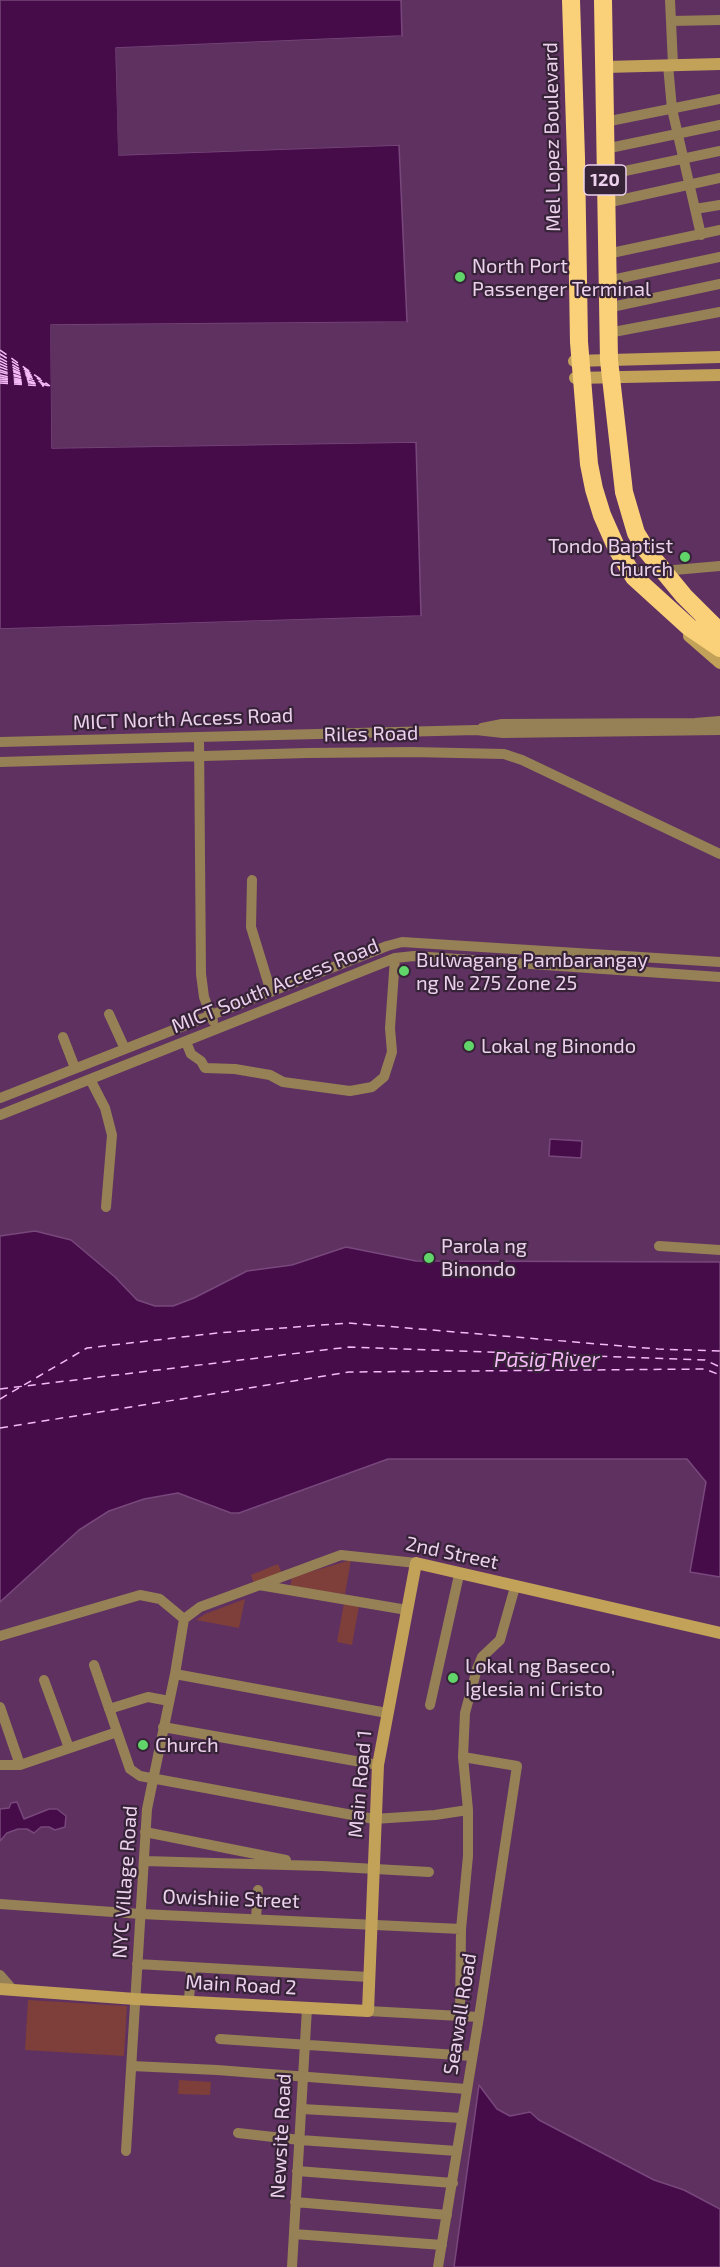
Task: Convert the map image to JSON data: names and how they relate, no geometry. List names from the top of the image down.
{
  "streets": {
    "highway": ["Mel Lopez Boulevard", "120"],
    "street": [
      "MICT North Access Road",
      "Riles Road",
      "MICT South Access Road",
      "2nd Street",
      "Main Road 1",
      "NYC Village Road",
      "Owishiie Street",
      "Main Road 2",
      "Seawall Road",
      "Newsite Road"
    ]
  },
  "crossings": [
    ["2nd Street", "Main Road 1"],
    ["2nd Street", "NYC Village Road"],
    ["Main Road 1", "Owishiie Street"],
    ["Main Road 1", "Main Road 2"],
    ["NYC Village Road", "Owishiie Street"],
    ["NYC Village Road", "Main Road 2"],
    ["Main Road 2", "Seawall Road"],
    ["Main Road 2", "Newsite Road"]
  ],
  "water": ["Pasig River"],
  "places": [
    "North Port Passenger Terminal",
    "Tondo Baptist Church",
    "Bulwagang Pambarangay ng № 275 Zone 25",
    "Lokal ng Binondo",
    "Parola ng Binondo",
    "Lokal ng Baseco, Iglesia ni Cristo",
    "Church"
  ]
}
